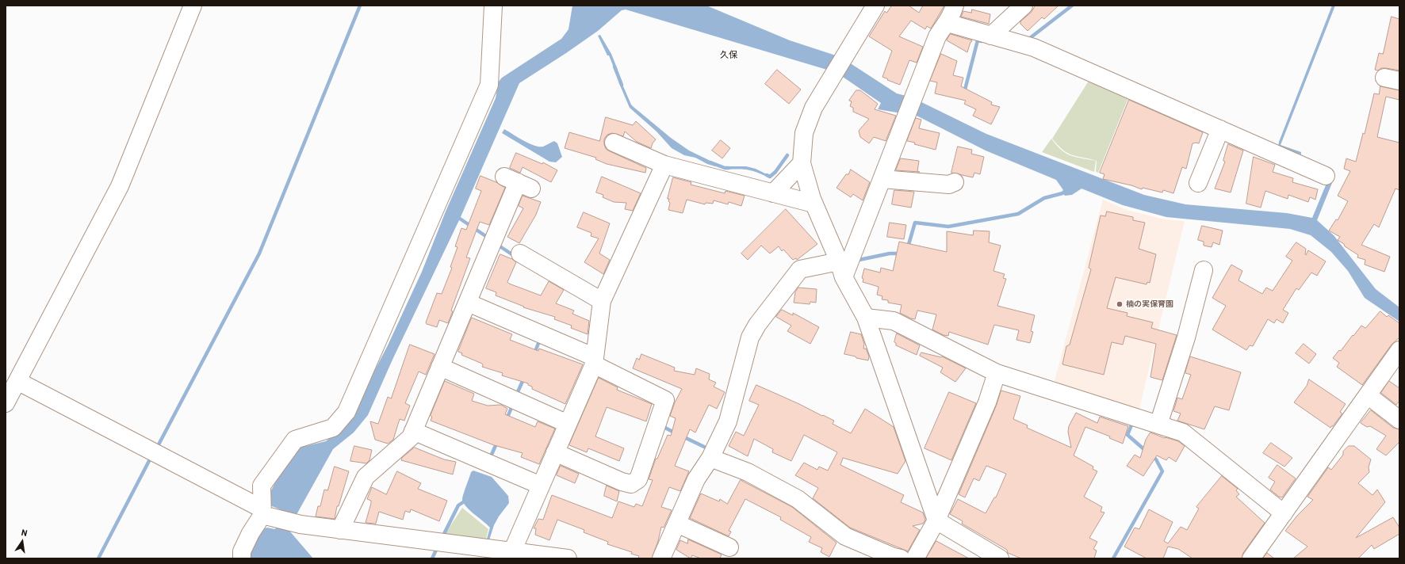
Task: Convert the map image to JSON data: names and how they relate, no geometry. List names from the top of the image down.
{
  "districts": ["久保"],
  "places": ["楠の実保育園"],
  "north": "top"
}
